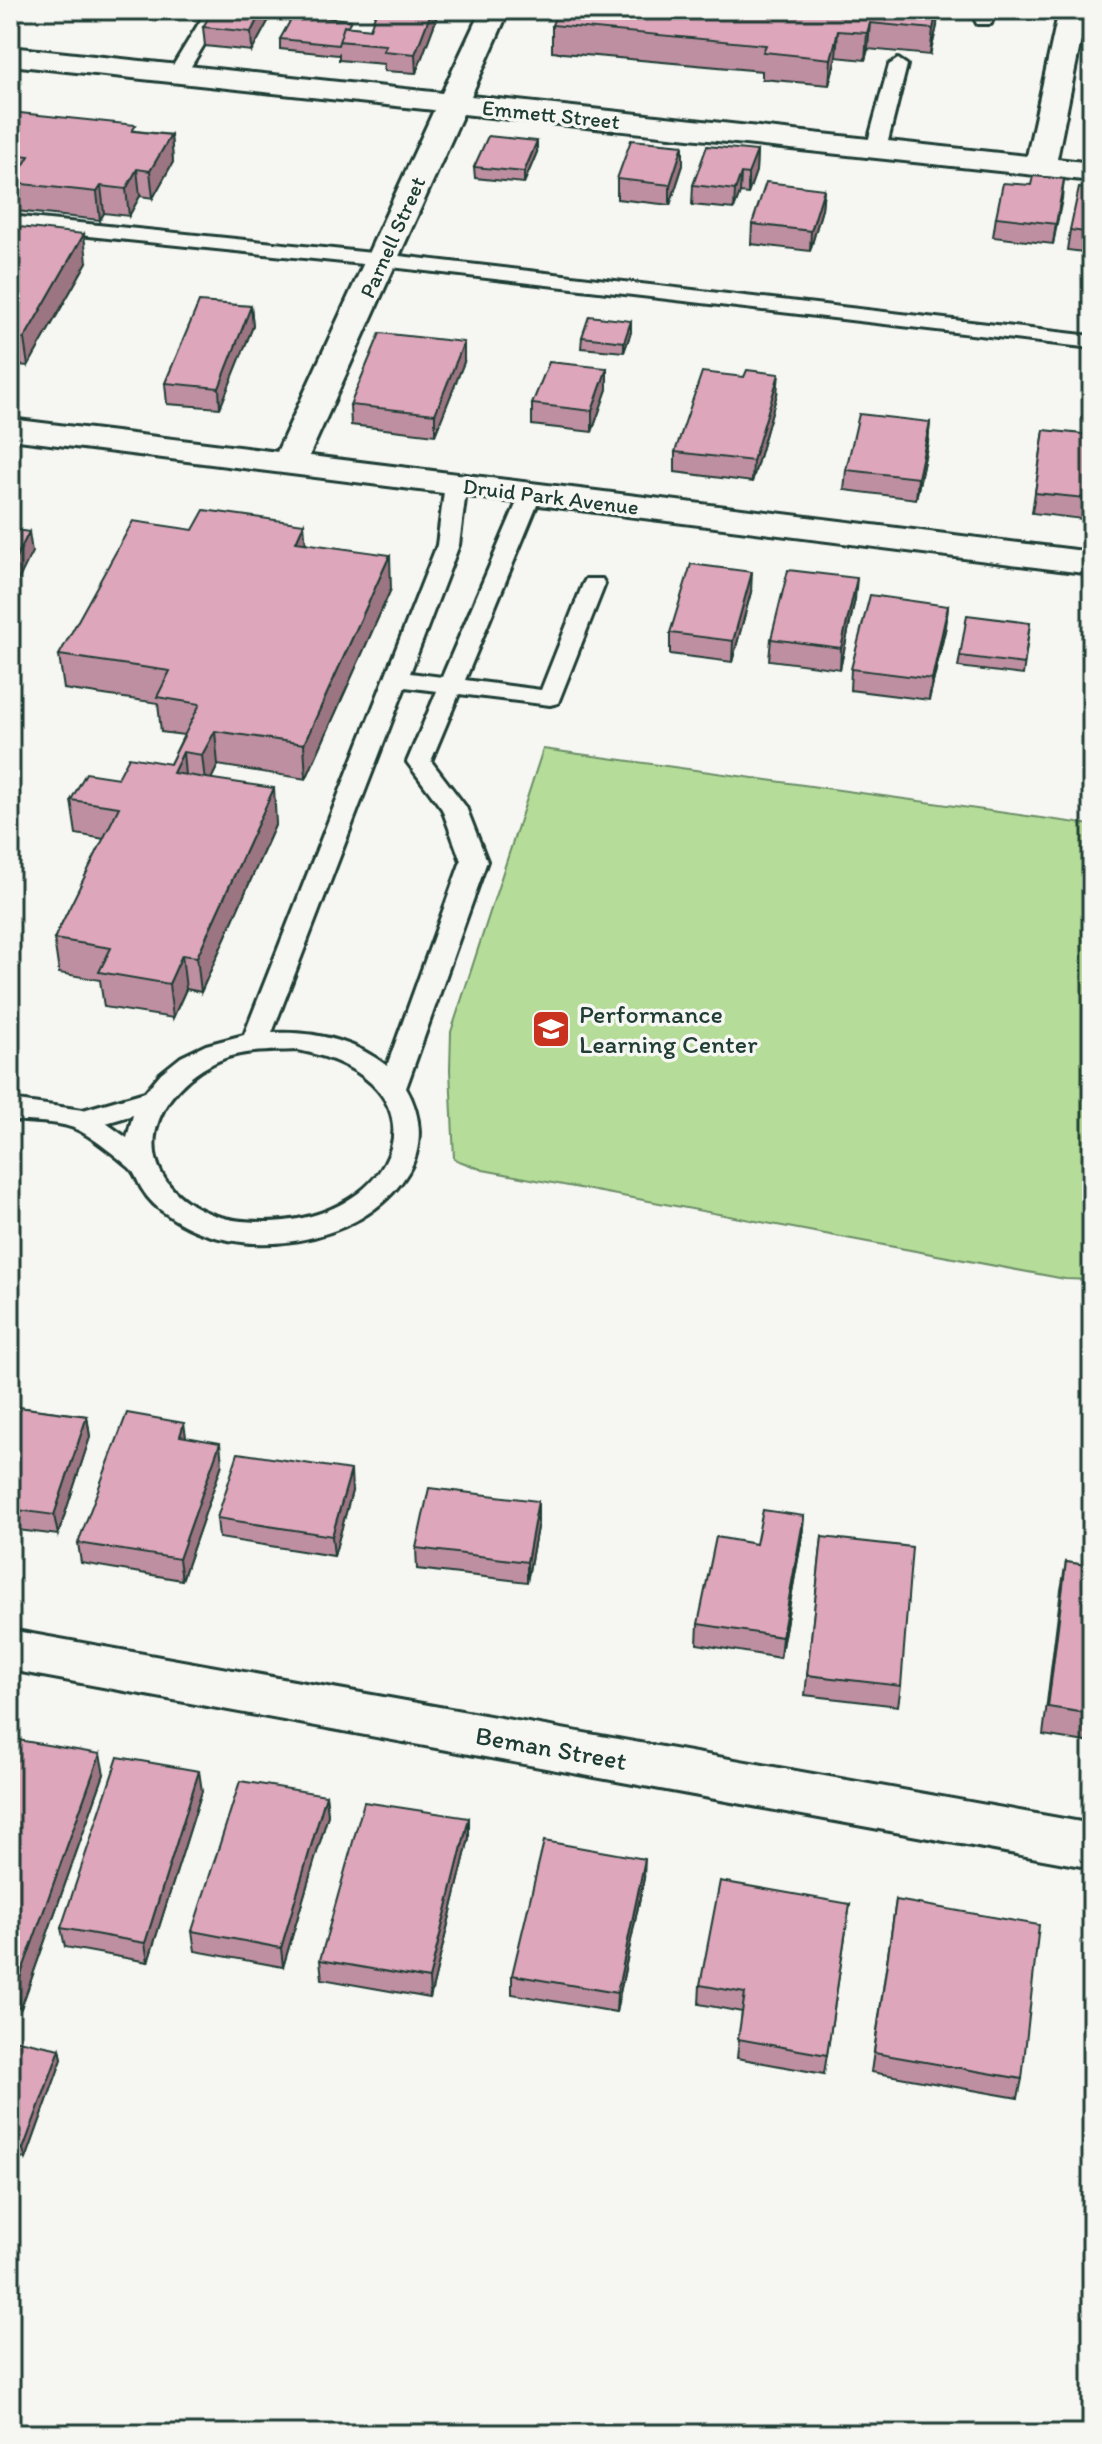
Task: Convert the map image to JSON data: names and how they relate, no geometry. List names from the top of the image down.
{
  "streets": {
    "street": [
      "Emmett Street",
      "Parnell Street",
      "Druid Park Avenue",
      "Beman Street"
    ]
  },
  "crossings": [
    ["Emmett Street", "Parnell Street"],
    ["Parnell Street", "Druid Park Avenue"]
  ],
  "places": {
    "school or university": ["Performance Learning Center"]
  }
}
